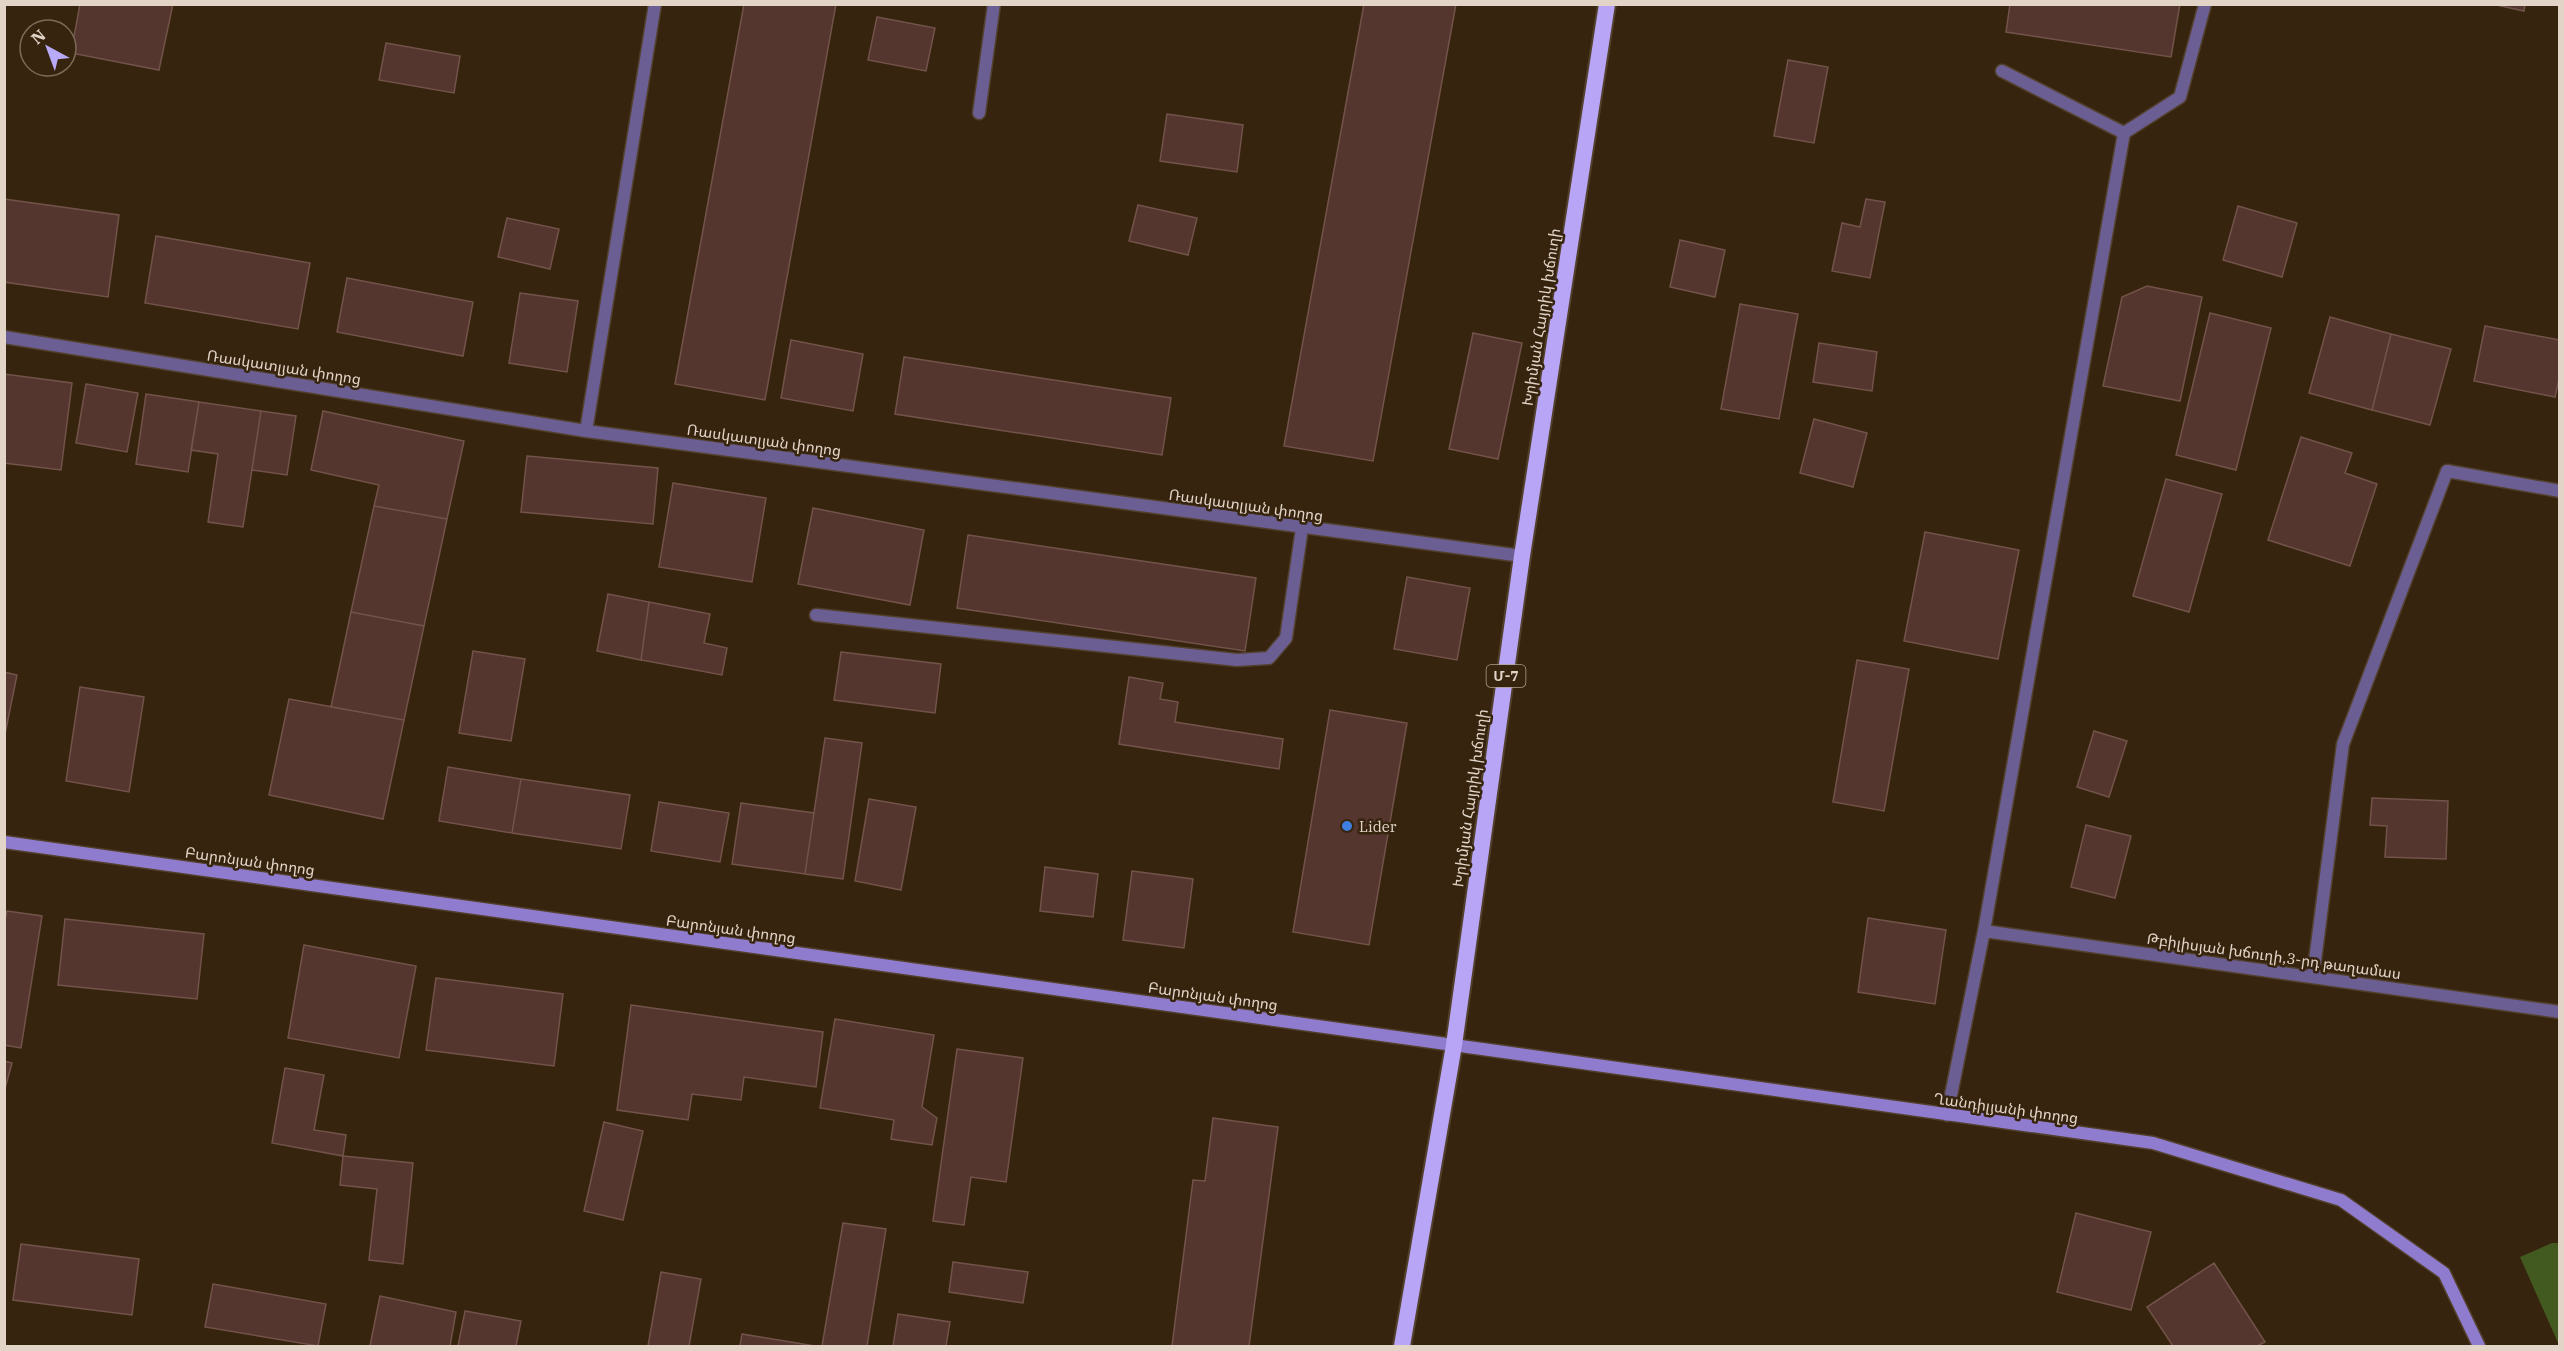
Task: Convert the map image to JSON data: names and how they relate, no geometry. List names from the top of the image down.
{
  "streets": {
    "highway": ["Խրիմյան Հայրիկ խճուղի", "Մ-7"],
    "main road": ["Բարոնյան փողոց", "Ղանդիլյանի փողոց"],
    "street": ["Ռասկատլյան փողոց", "Թբիլիսյան խճուղի,3-րդ թաղամաս"]
  },
  "crossings": [
    ["Խրիմյան Հայրիկ խճուղի", "Ռասկատլյան փողոց"],
    ["Խրիմյան Հայրիկ խճուղի", "Բարոնյան փողոց"],
    ["Խրիմյան Հայրիկ խճուղի", "Ղանդիլյանի փողոց"],
    ["Բարոնյան փողոց", "Ղանդիլյանի փողոց"]
  ],
  "places": ["Lider"],
  "north": "top left"
}
